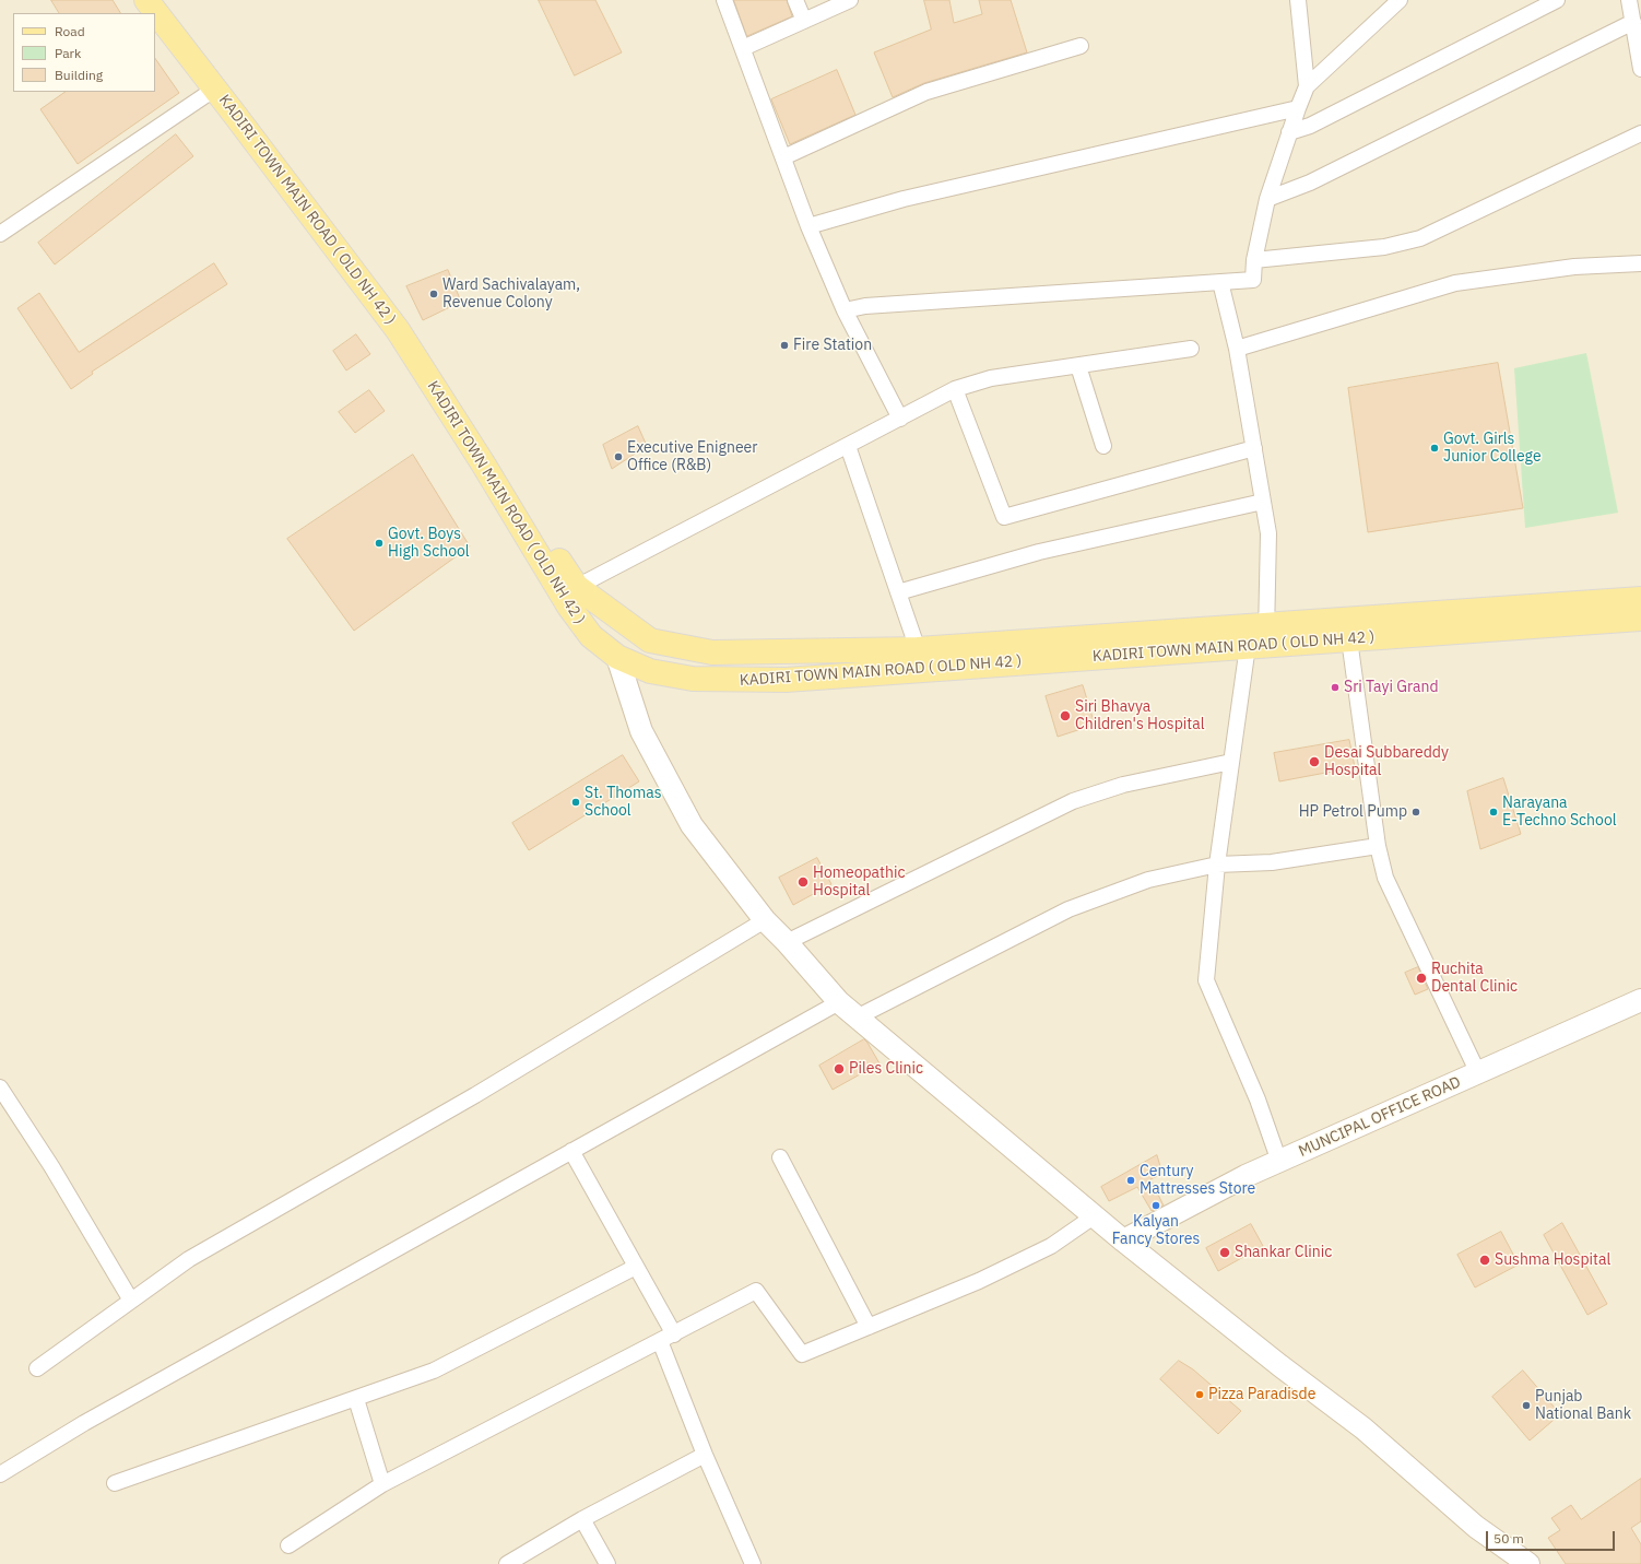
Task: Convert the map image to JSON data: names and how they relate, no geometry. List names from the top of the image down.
{
  "streets": {
    "main road": ["KADIRI TOWN MAIN ROAD ( OLD NH 42 )"],
    "street": ["MUNCIPAL OFFICE ROAD"]
  },
  "places": [
    "Ward Sachivalayam, Revenue Colony",
    "Fire Station",
    "Govt. Girls Junior College",
    "Executive Enigneer Office (R&B)",
    "Govt. Boys High School",
    "Sri Tayi Grand",
    "Siri Bhavya Children's Hospital",
    "Desai Subbareddy Hospital",
    "St. Thomas School",
    "HP Petrol Pump",
    "Narayana E-Techno School",
    "Homeopathic Hospital",
    "Ruchita Dental Clinic",
    "Piles Clinic",
    "Century Mattresses Store",
    "Kalyan Fancy Stores",
    "Shankar Clinic",
    "Sushma Hospital",
    "Pizza Paradisde",
    "Punjab National Bank"
  ],
  "legend": ["Road", "Park", "Building"],
  "scale_bar": "50 m"
}
